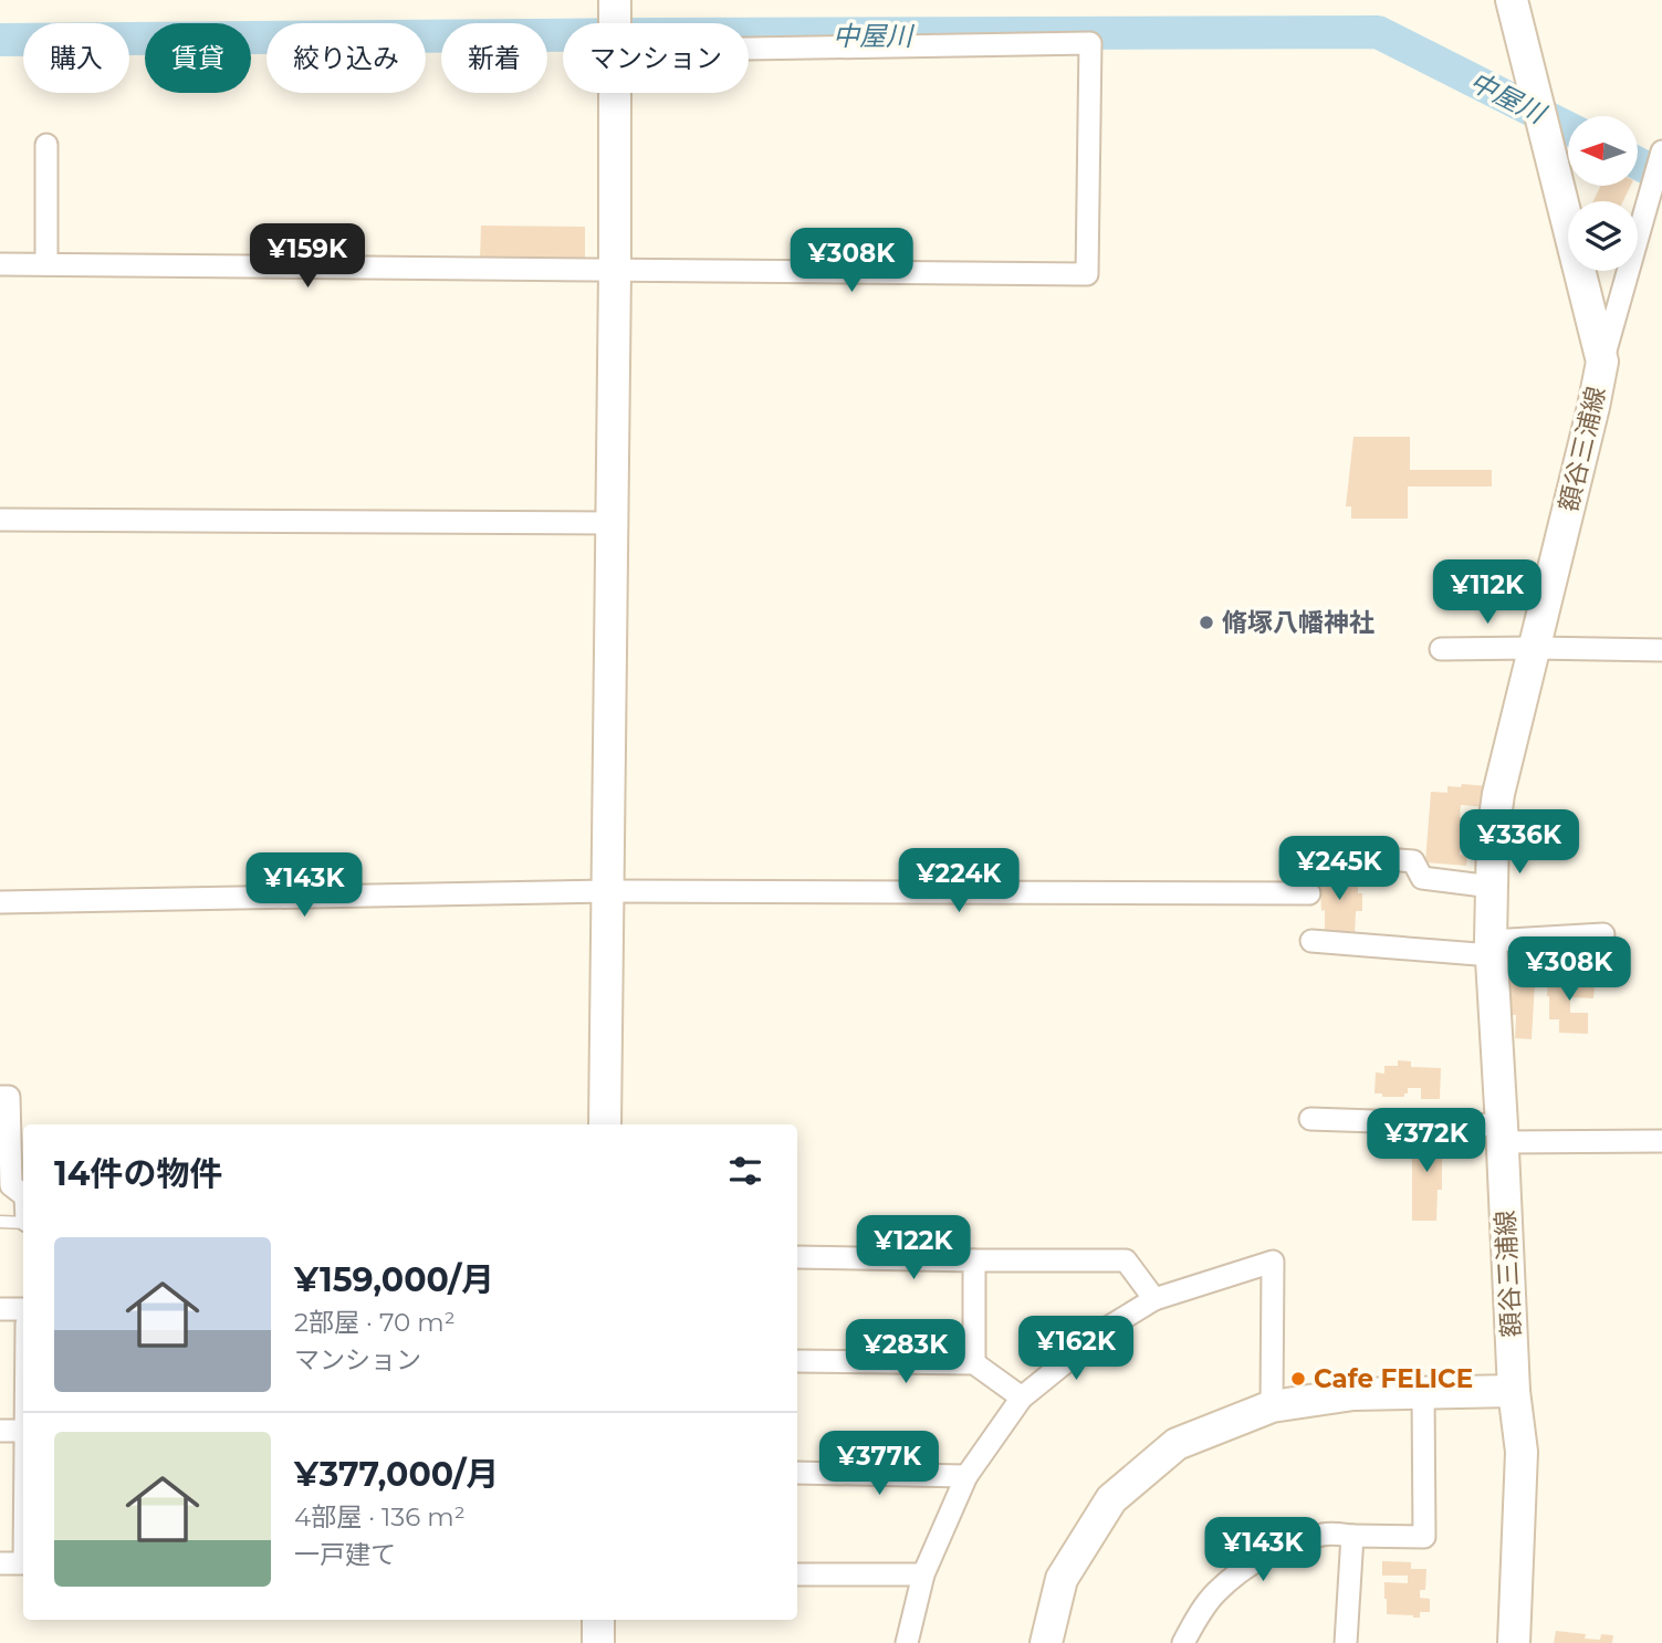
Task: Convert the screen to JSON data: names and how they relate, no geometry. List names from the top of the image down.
{
  "streets": {
    "street": ["額谷三浦線"]
  },
  "water": ["中屋川"],
  "places": ["脩塚八幡神社", "Cafe FELICE"],
  "north": "left",
  "page": {
    "chip": [
      "購入",
      "賃貸",
      "絞り込み",
      "新着",
      "マンション"
    ],
    "price": [
      "¥159K",
      "¥308K",
      "¥112K",
      "¥336K",
      "¥245K",
      "¥224K",
      "¥143K",
      "¥308K",
      "¥372K",
      "¥122K",
      "¥162K",
      "¥283K",
      "¥377K",
      "¥143K"
    ],
    "heading": "14件の物件",
    "list": [
      {
        "name": "¥159,000/月",
        "note": "2部屋 · 70 m² · マンション"
      },
      {
        "name": "¥377,000/月",
        "note": "4部屋 · 136 m² · 一戸建て"
      }
    ]
  }
}
